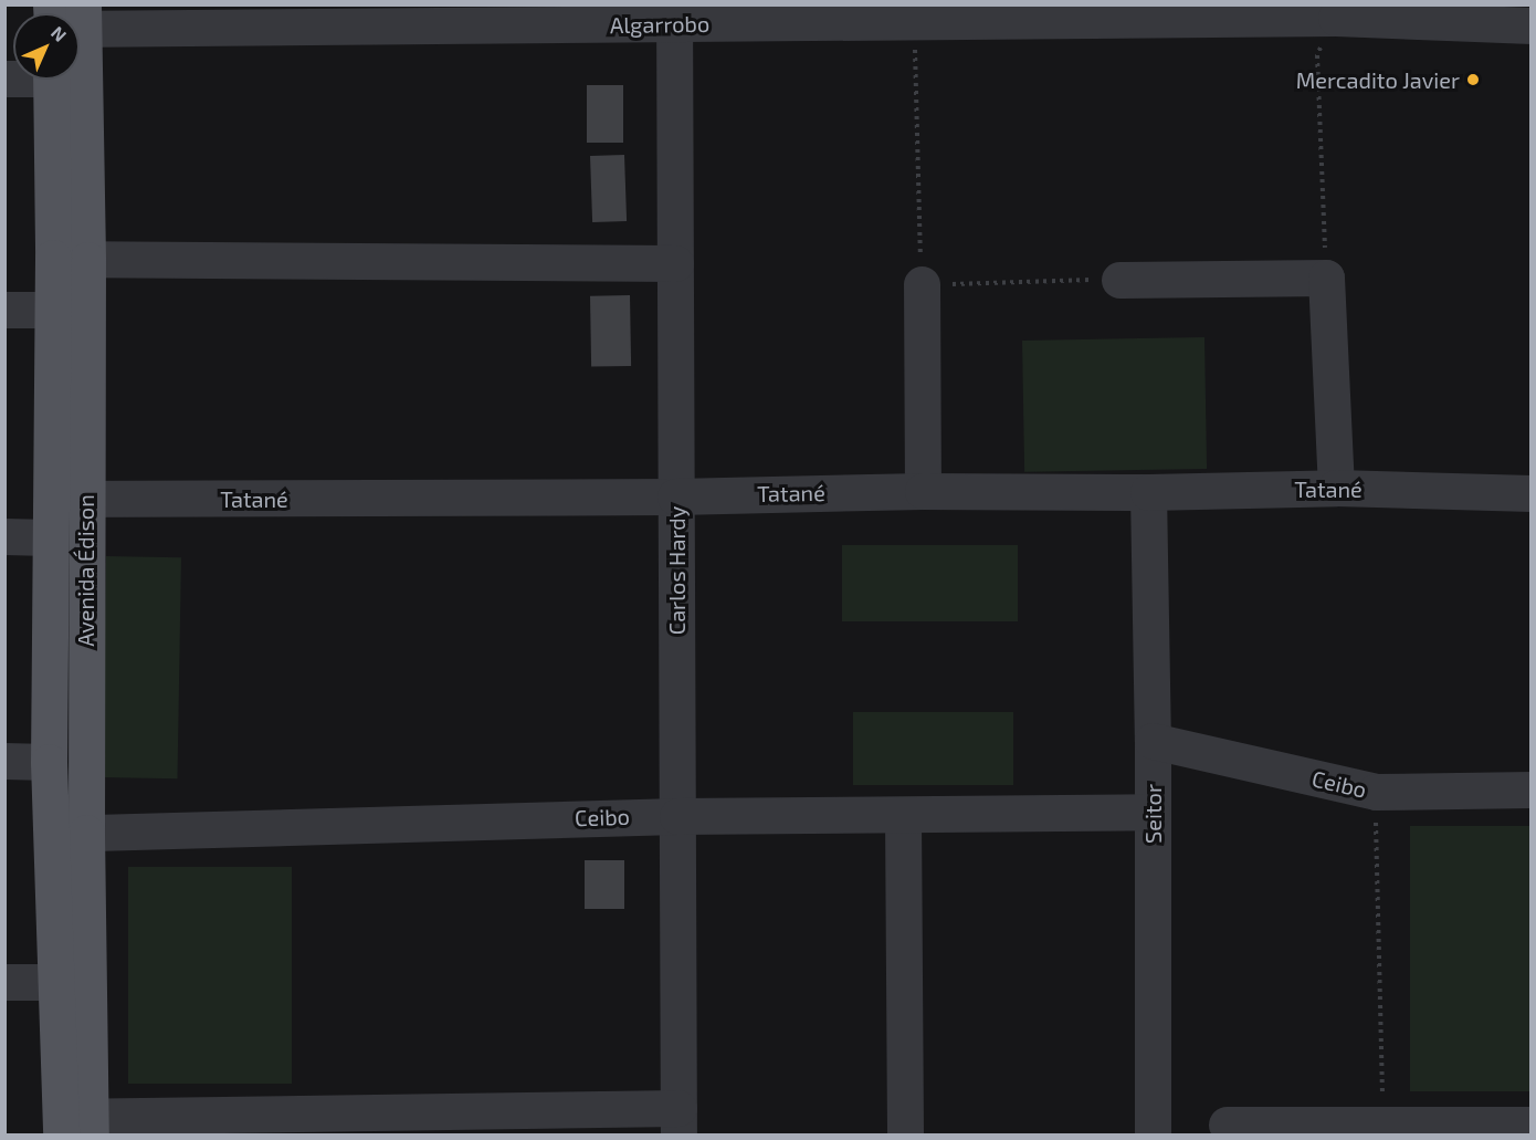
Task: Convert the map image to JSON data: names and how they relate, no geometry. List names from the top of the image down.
{
  "streets": {
    "main road": ["Avenida Édison"],
    "street": [
      "Algarrobo",
      "Tatané",
      "Carlos Hardy",
      "Ceibo",
      "Seitor"
    ]
  },
  "crossings": [
    ["Algarrobo", "Carlos Hardy"],
    ["Tatané", "Avenida Édison"],
    ["Tatané", "Carlos Hardy"],
    ["Tatané", "Seitor"],
    ["Avenida Édison", "Ceibo"],
    ["Carlos Hardy", "Ceibo"],
    ["Ceibo", "Seitor"]
  ],
  "places": ["Mercadito Javier"],
  "north": "top right"
}
